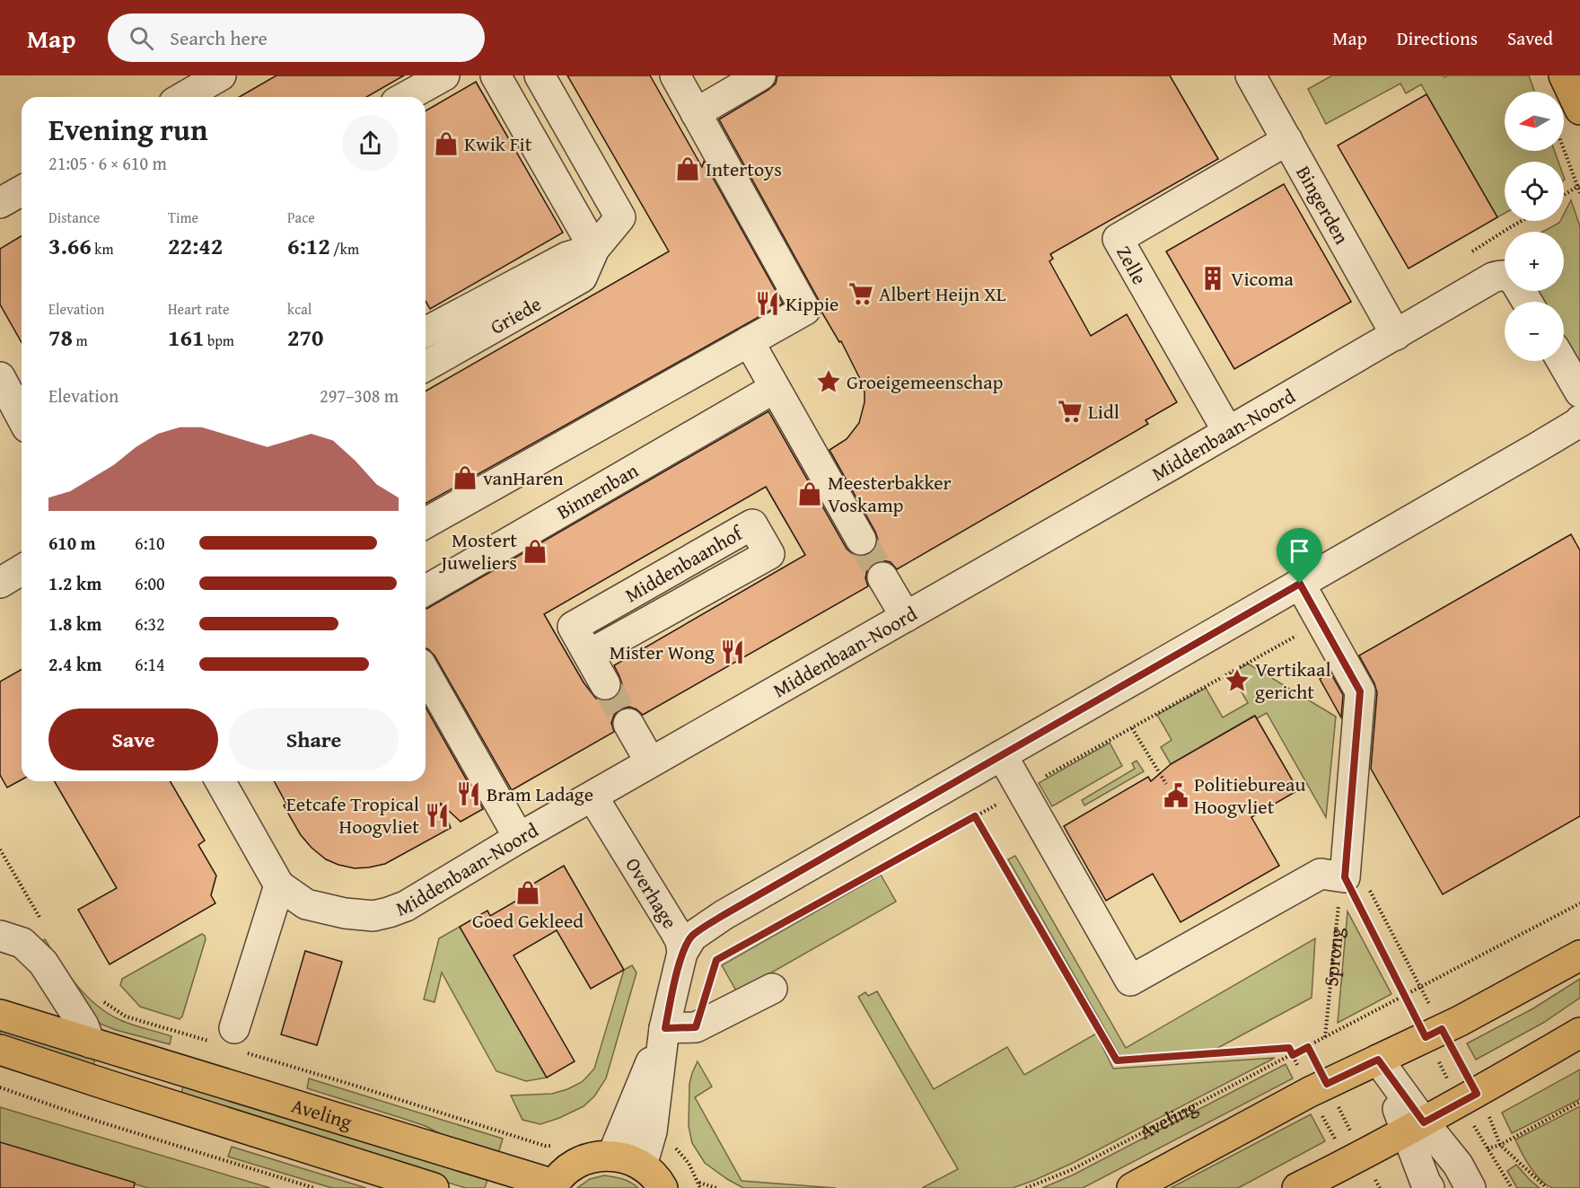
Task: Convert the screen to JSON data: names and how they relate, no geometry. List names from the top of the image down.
{
  "streets": {
    "main road": ["Aveling"],
    "street": [
      "Bingerden",
      "Zelle",
      "Griede",
      "Middenbaan-Noord",
      "Binnenban",
      "Middenbaanhof",
      "Overhage"
    ],
    "path": ["Sprong"]
  },
  "crossings": [
    ["Bingerden", "Zelle"],
    ["Bingerden", "Middenbaan-Noord"],
    ["Zelle", "Middenbaan-Noord"],
    ["Middenbaan-Noord", "Overhage"],
    ["Sprong", "Aveling"]
  ],
  "places": {
    "shop": [
      "Kwik Fit",
      "Intertoys",
      "vanHaren",
      "Meesterbakker Voskamp",
      "Mostert Juweliers",
      "Goed Gekleed"
    ],
    "building": ["Vicoma"],
    "supermarket": ["Albert Heijn XL", "Lidl"],
    "restaurant": [
      "Kippie",
      "Mister Wong",
      "Bram Ladage",
      "Eetcafe Tropical Hoogvliet"
    ],
    "place": ["Groeigemeenschap", "Vertikaal gericht"],
    "public building": ["Politiebureau Hoogvliet"]
  },
  "north": "left",
  "page": {
    "header": "Map",
    "search": "Search here",
    "nav": ["Map", "Directions", "Saved"],
    "map_buttons": ["+", "−"],
    "heading": ["Evening run", "21:05 · 6 × 610 m"],
    "stats": [
      ["Distance", "3.66 km"],
      ["Time", "22:42"],
      ["Pace", "6:12 /km"],
      ["Elevation", "78 m"],
      ["Heart rate", "161 bpm"],
      ["kcal", "270"]
    ],
    "chart": ["Elevation", "297–308 m"],
    "list": [
      {
        "name": "610 m",
        "note": "6:10"
      },
      {
        "name": "1.2 km",
        "note": "6:00"
      },
      {
        "name": "1.8 km",
        "note": "6:32"
      },
      {
        "name": "2.4 km",
        "note": "6:14"
      }
    ],
    "buttons": ["Save", "Share"]
  }
}
